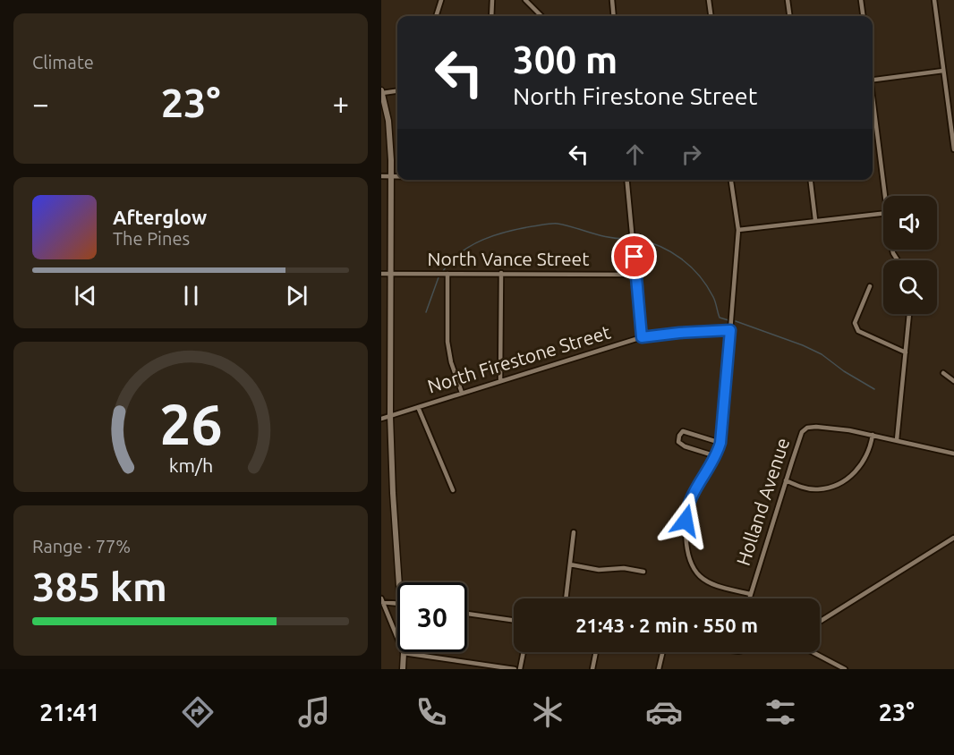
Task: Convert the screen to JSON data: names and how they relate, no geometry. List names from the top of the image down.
{
  "streets": {
    "street": ["North Vance Street", "North Firestone Street", "Holland Avenue"]
  },
  "page": {
    "tile": [
      "Climate",
      ["Range · 77%", "385 km"]
    ],
    "turn": ["300 m", "North Firestone Street"],
    "heat": ["−", "23°", "+"],
    "song": ["Afterglow", "The Pines"],
    "limit": "30",
    "trip": "21:43 · 2 min · 550 m",
    "tabs": ["21:41", "23°"],
    "gauge": ["26", "km/h"]
  }
}
